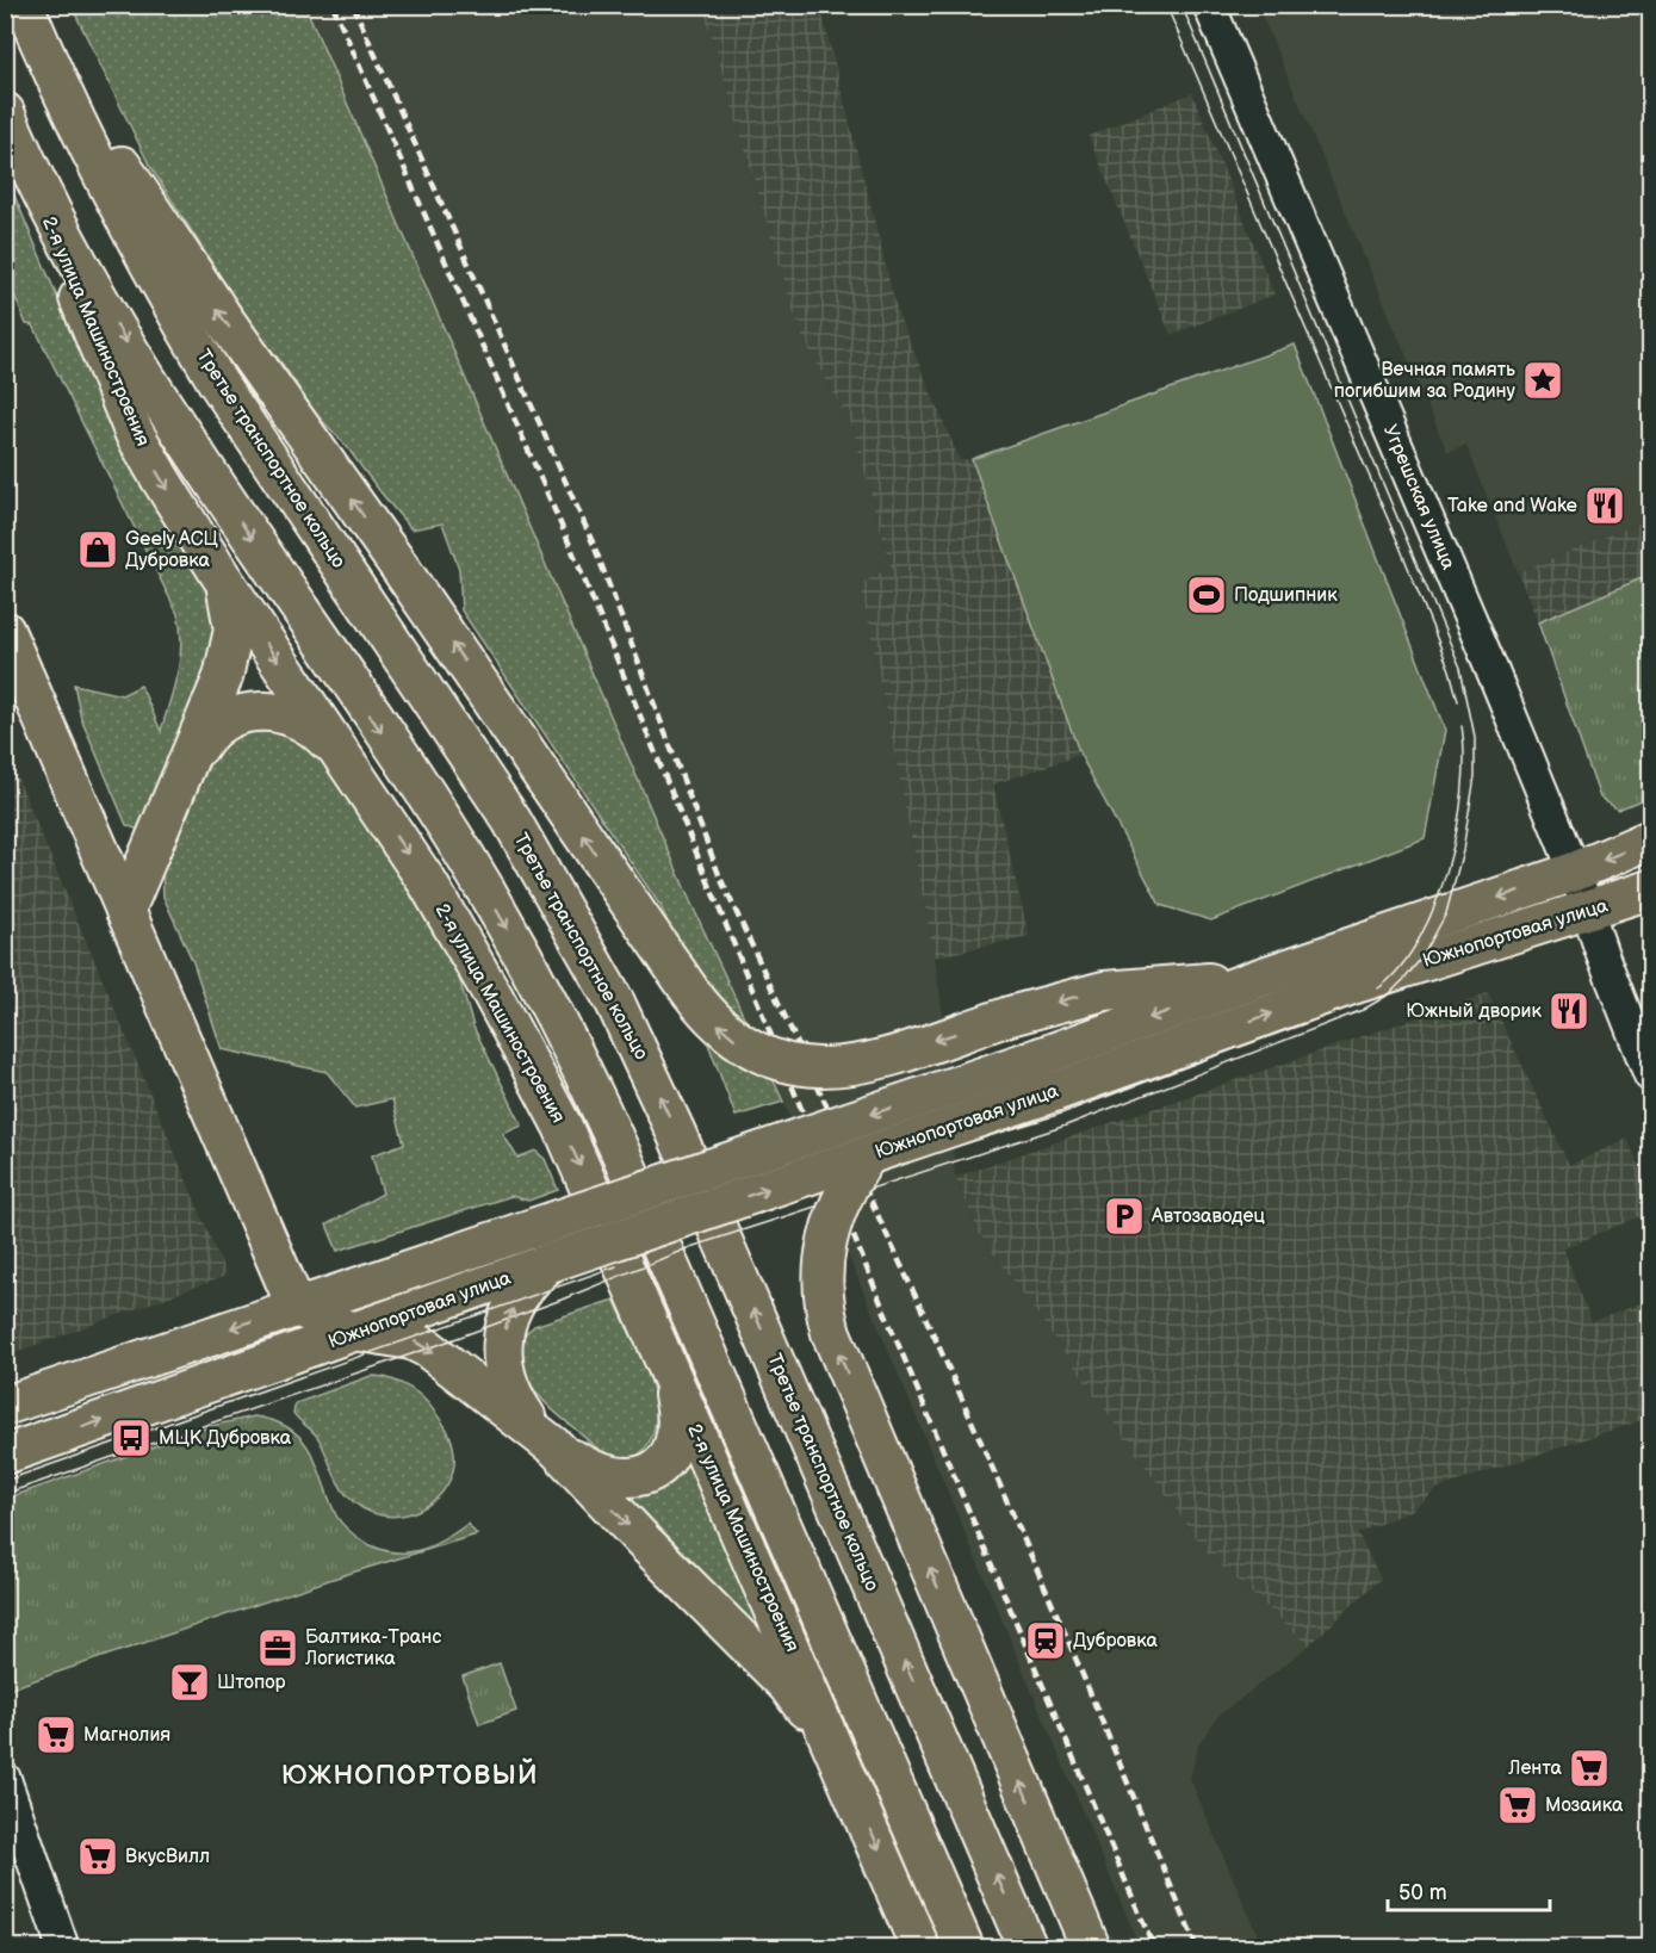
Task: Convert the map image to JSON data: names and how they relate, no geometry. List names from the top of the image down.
{
  "streets": {
    "main road": ["2-я улица Машиностроения", "Третье транспортное кольцо", "Южнопортовая улица"],
    "street": ["Угрешская улица"]
  },
  "crossings": [
    ["Угрешская улица", "Южнопортовая улица"]
  ],
  "districts": ["ЮЖНОПОРТОВЫЙ"],
  "places": {
    "place": ["Вечная память погибшим за Родину"],
    "restaurant": ["Take and Wake", "Южный дворик"],
    "shop": ["Geely АСЦ Дубровка"],
    "sports": ["Подшипник"],
    "parking": ["Автозаводец"],
    "bus stop": ["МЦК Дубровка"],
    "station": ["Дубровка"],
    "office": ["Балтика-Транс Логистика"],
    "bar": ["Штопор"],
    "supermarket": [
      "Магнолия",
      "Лента",
      "Мозаика",
      "ВкусВилл"
    ]
  },
  "scale_bar": "50 m"
}
